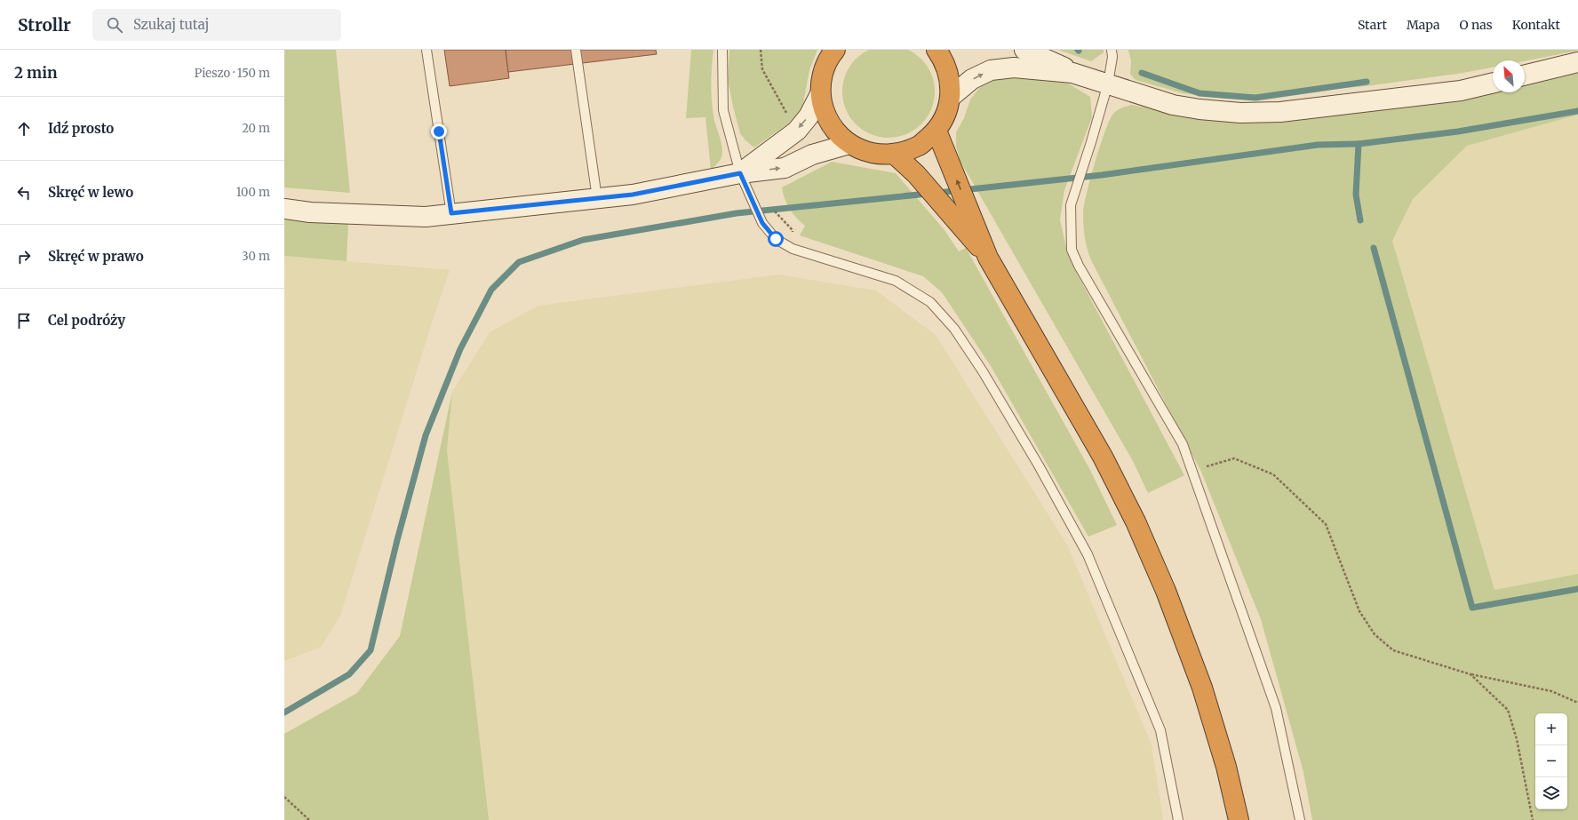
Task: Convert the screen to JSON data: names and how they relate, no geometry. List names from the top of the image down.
{
  "north": "top left",
  "page": {
    "header": "Strollr",
    "search": "Szukaj tutaj",
    "nav": [
      "Start",
      "Mapa",
      "O nas",
      "Kontakt"
    ],
    "heading": ["2 min", "Pieszo · 150 m"],
    "list": [
      ["Idź prosto", "20 m"],
      ["Skręć w lewo", "100 m"],
      ["Skręć w prawo", "30 m"],
      "Cel podróży"
    ],
    "map_buttons": ["+", "−"]
  }
}
